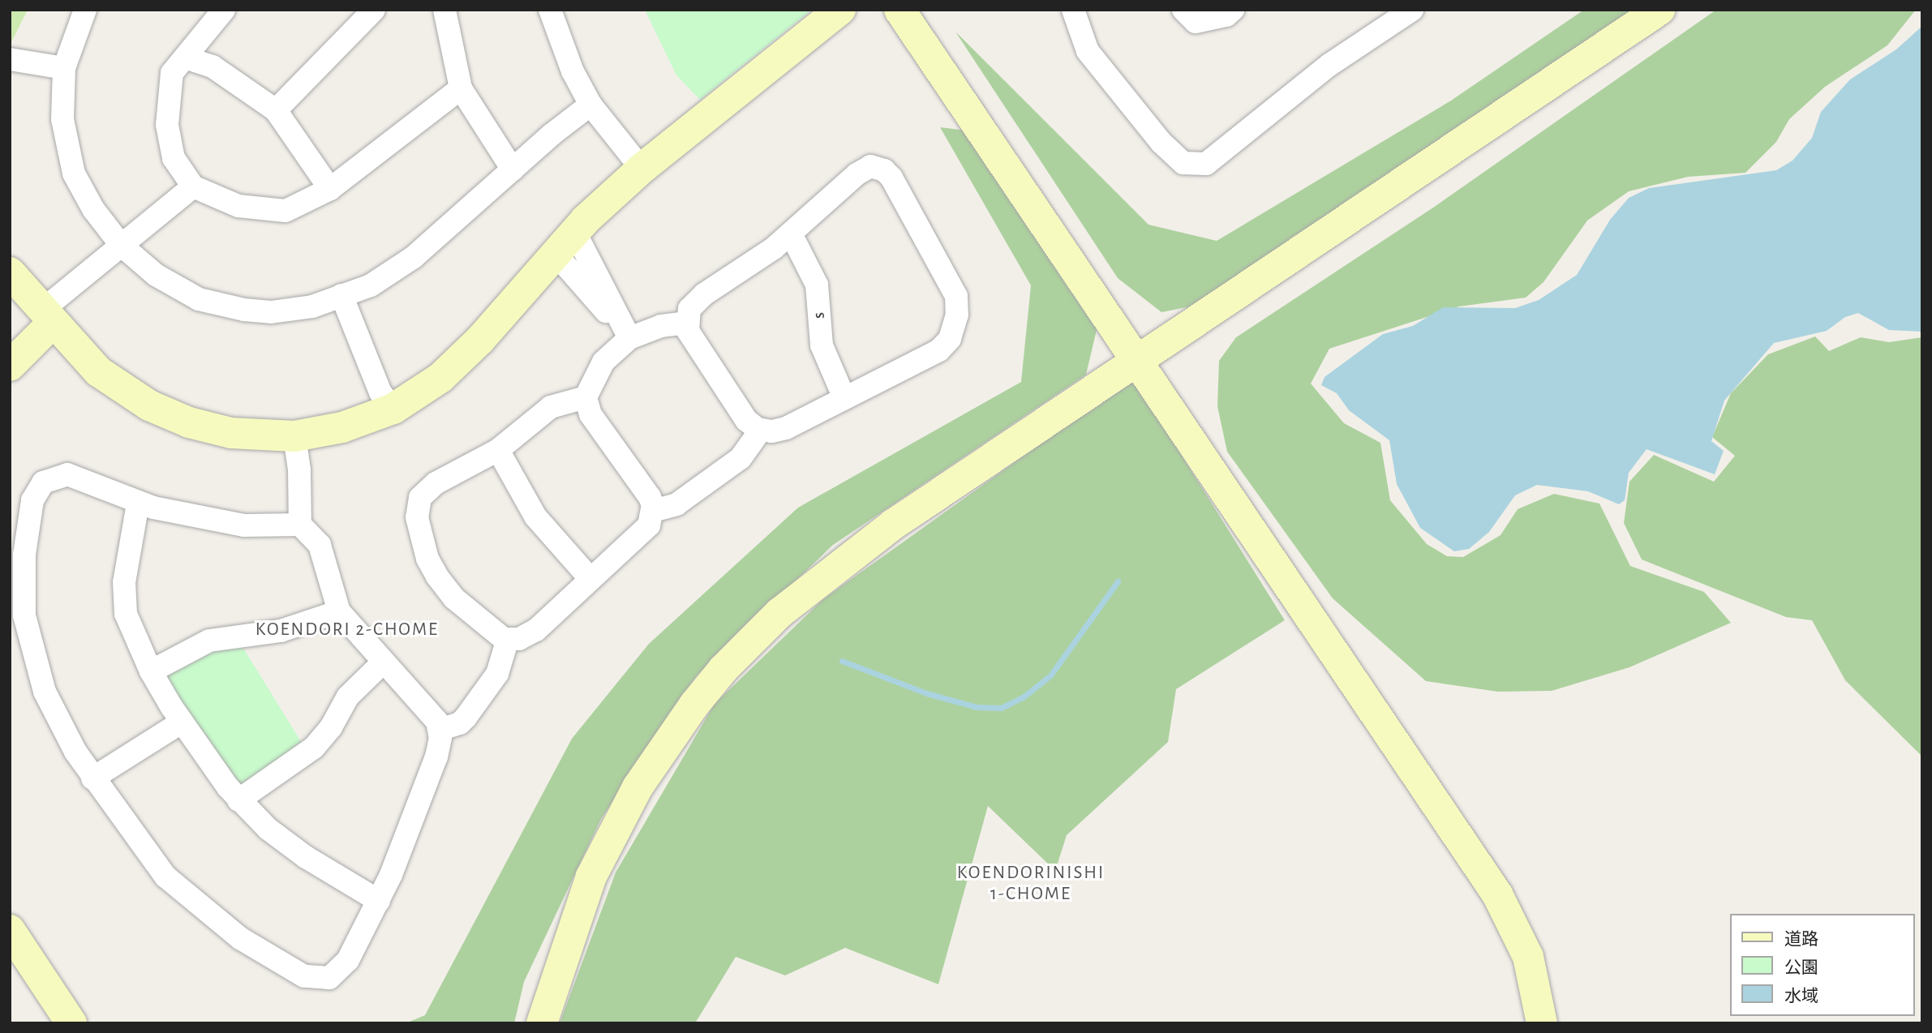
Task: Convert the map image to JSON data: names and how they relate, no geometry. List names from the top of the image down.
{
  "streets": {
    "street": ["s"]
  },
  "districts": ["KOENDORI 2-CHOME", "KOENDORINISHI 1-CHOME"],
  "legend": ["道路", "公園", "水域"]
}
